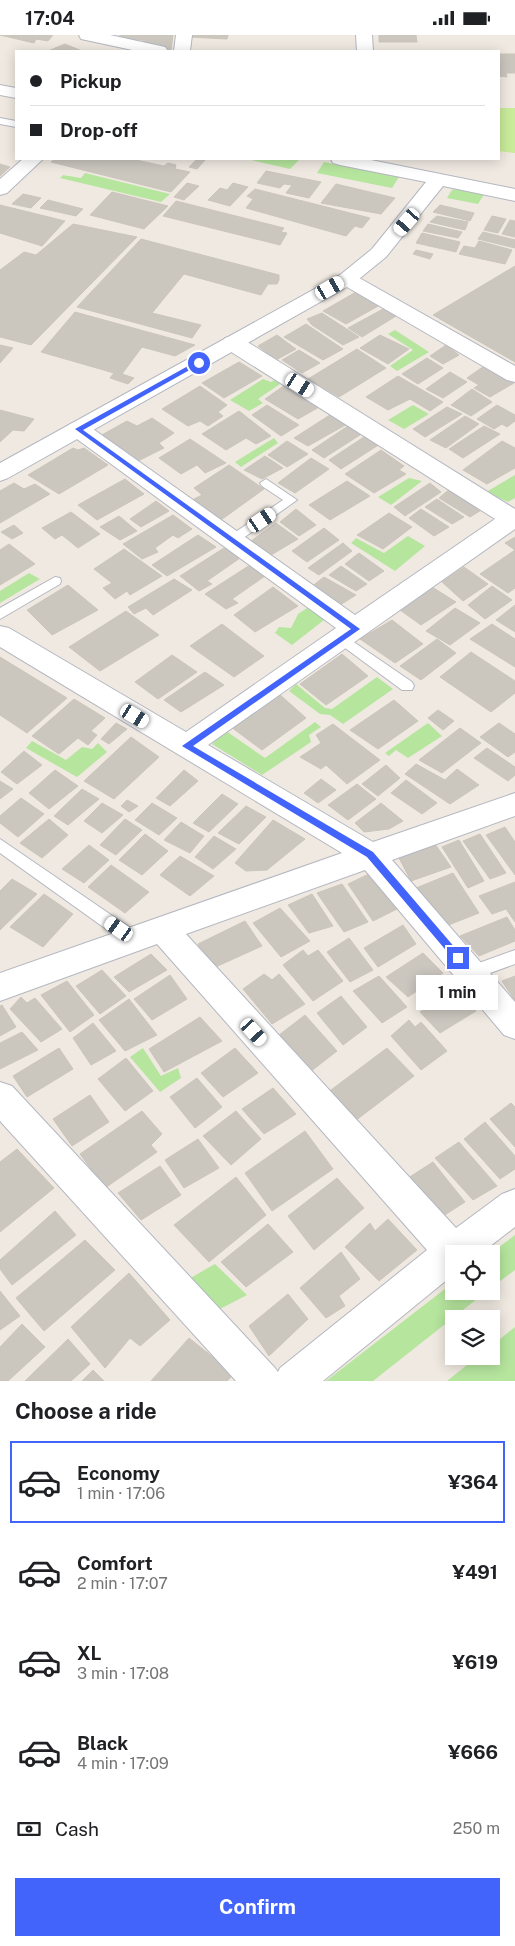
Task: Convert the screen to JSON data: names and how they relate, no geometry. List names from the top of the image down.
{
  "page": {
    "status": "17:04",
    "banner": ["Pickup", "Drop-off"],
    "bubble": "1 min",
    "heading": "Choose a ride",
    "list": [
      {
        "name": "Economy",
        "note": "1 min · 17:06",
        "value": "¥364"
      },
      {
        "name": "Comfort",
        "note": "2 min · 17:07",
        "value": "¥491"
      },
      {
        "name": "XL",
        "note": "3 min · 17:08",
        "value": "¥619"
      },
      {
        "name": "Black",
        "note": "4 min · 17:09",
        "value": "¥666"
      }
    ],
    "pay": ["Cash", "250 m"],
    "buttons": "Confirm"
  }
}
